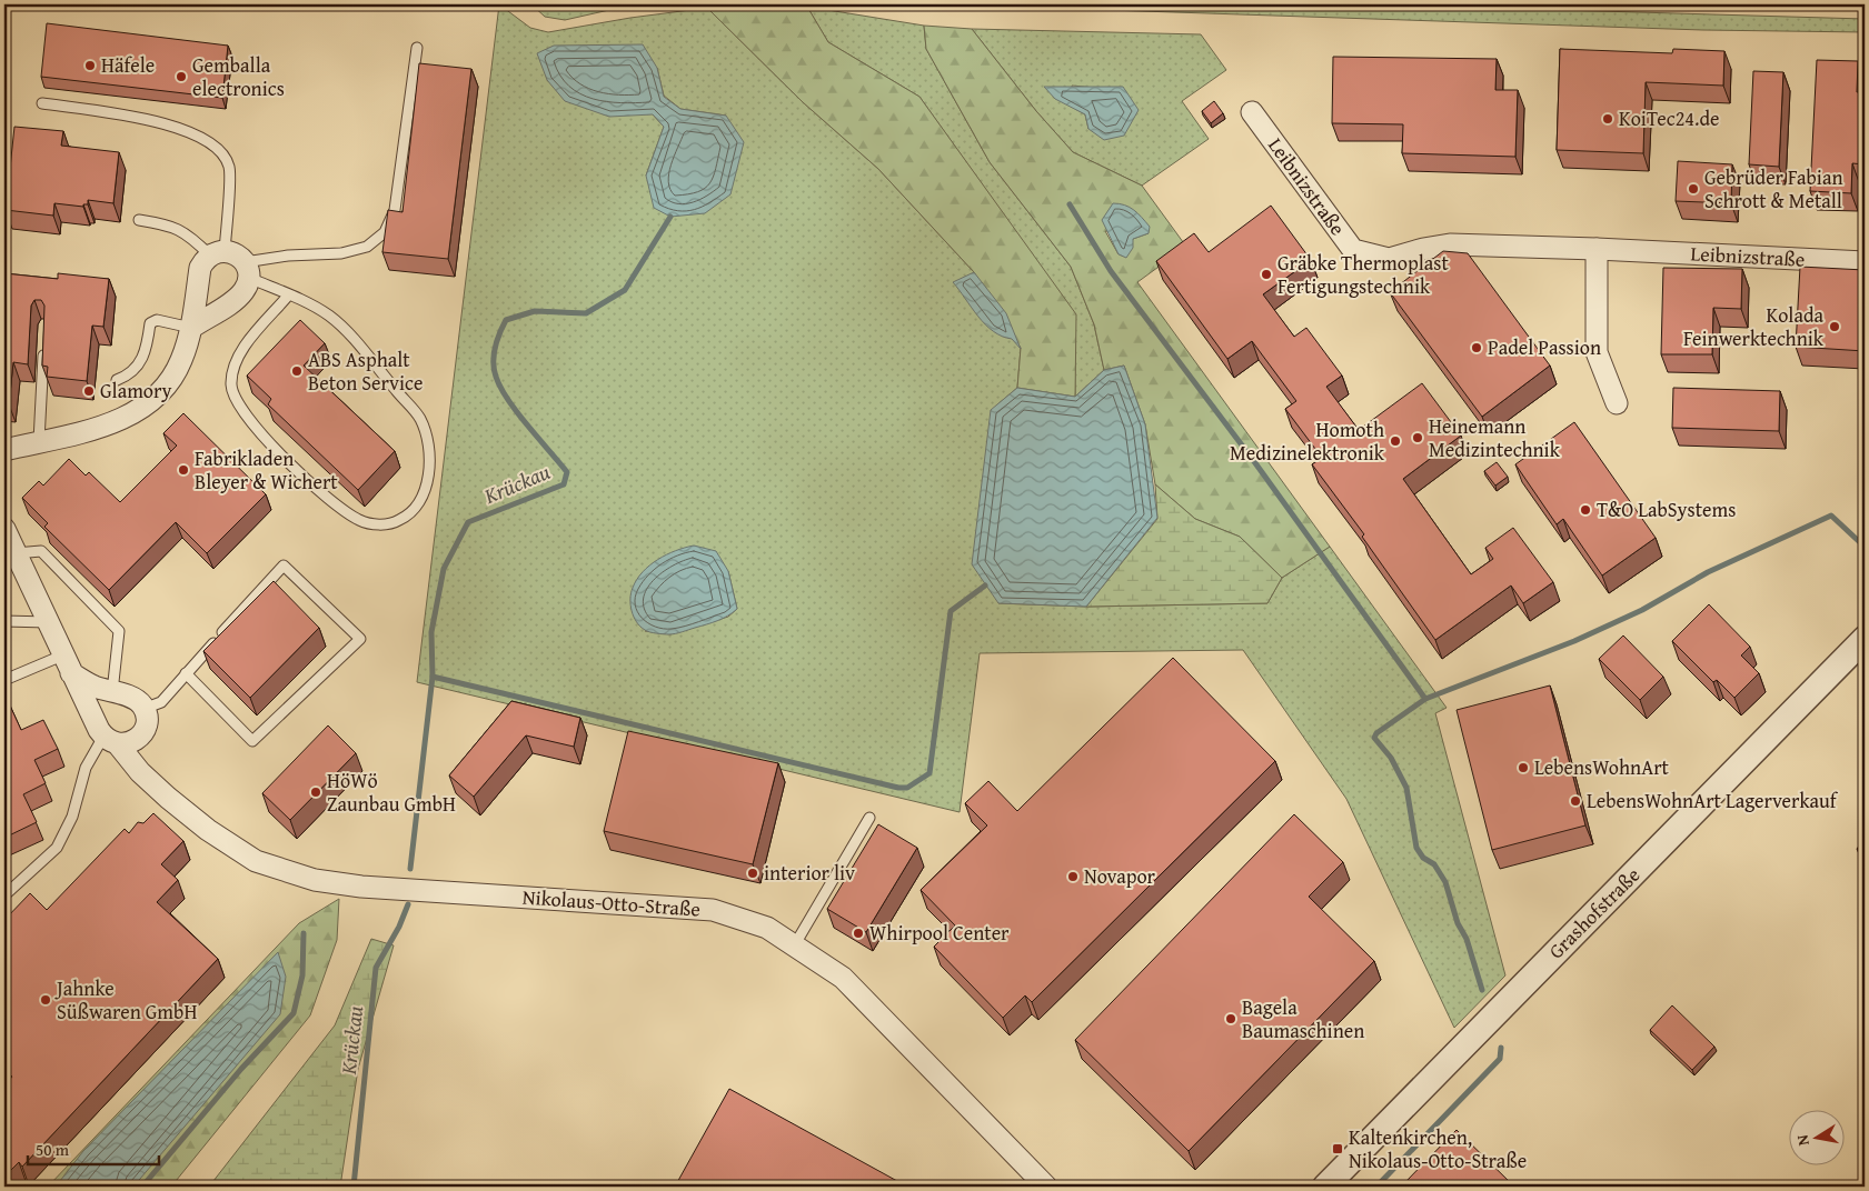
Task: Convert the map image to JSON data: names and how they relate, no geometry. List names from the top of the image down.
{
  "streets": {
    "street": ["Leibnizstraße", "Nikolaus-Otto-Straße", "Grashofstraße"]
  },
  "water": ["Krückau"],
  "places": {
    "other": [
      "Häfele",
      "Gemballa electronics",
      "KoiTec24.de",
      "Gebrüder Fabian Schrott & Metall",
      "Gräbke Thermoplast Fertigungstechnik",
      "Kolada Feinwerktechnik",
      "Padel Passion",
      "ABS Asphalt Beton Service",
      "Glamory",
      "Heinemann Medizintechnik",
      "Homoth Medizinelektronik",
      "Fabrikladen Bleyer & Wichert",
      "T&O LabSystems",
      "LebensWohnArt",
      "HöWö Zaunbau GmbH",
      "LebensWohnArt Lagerverkauf",
      "interior liv",
      "Novapor",
      "Whirpool Center",
      "Jahnke Süßwaren GmbH",
      "Bagela Baumaschinen"
    ],
    "transit": ["Kaltenkirchen, Nikolaus-Otto-Straße"]
  },
  "scale_bar": "50 m",
  "north": "left"
}
